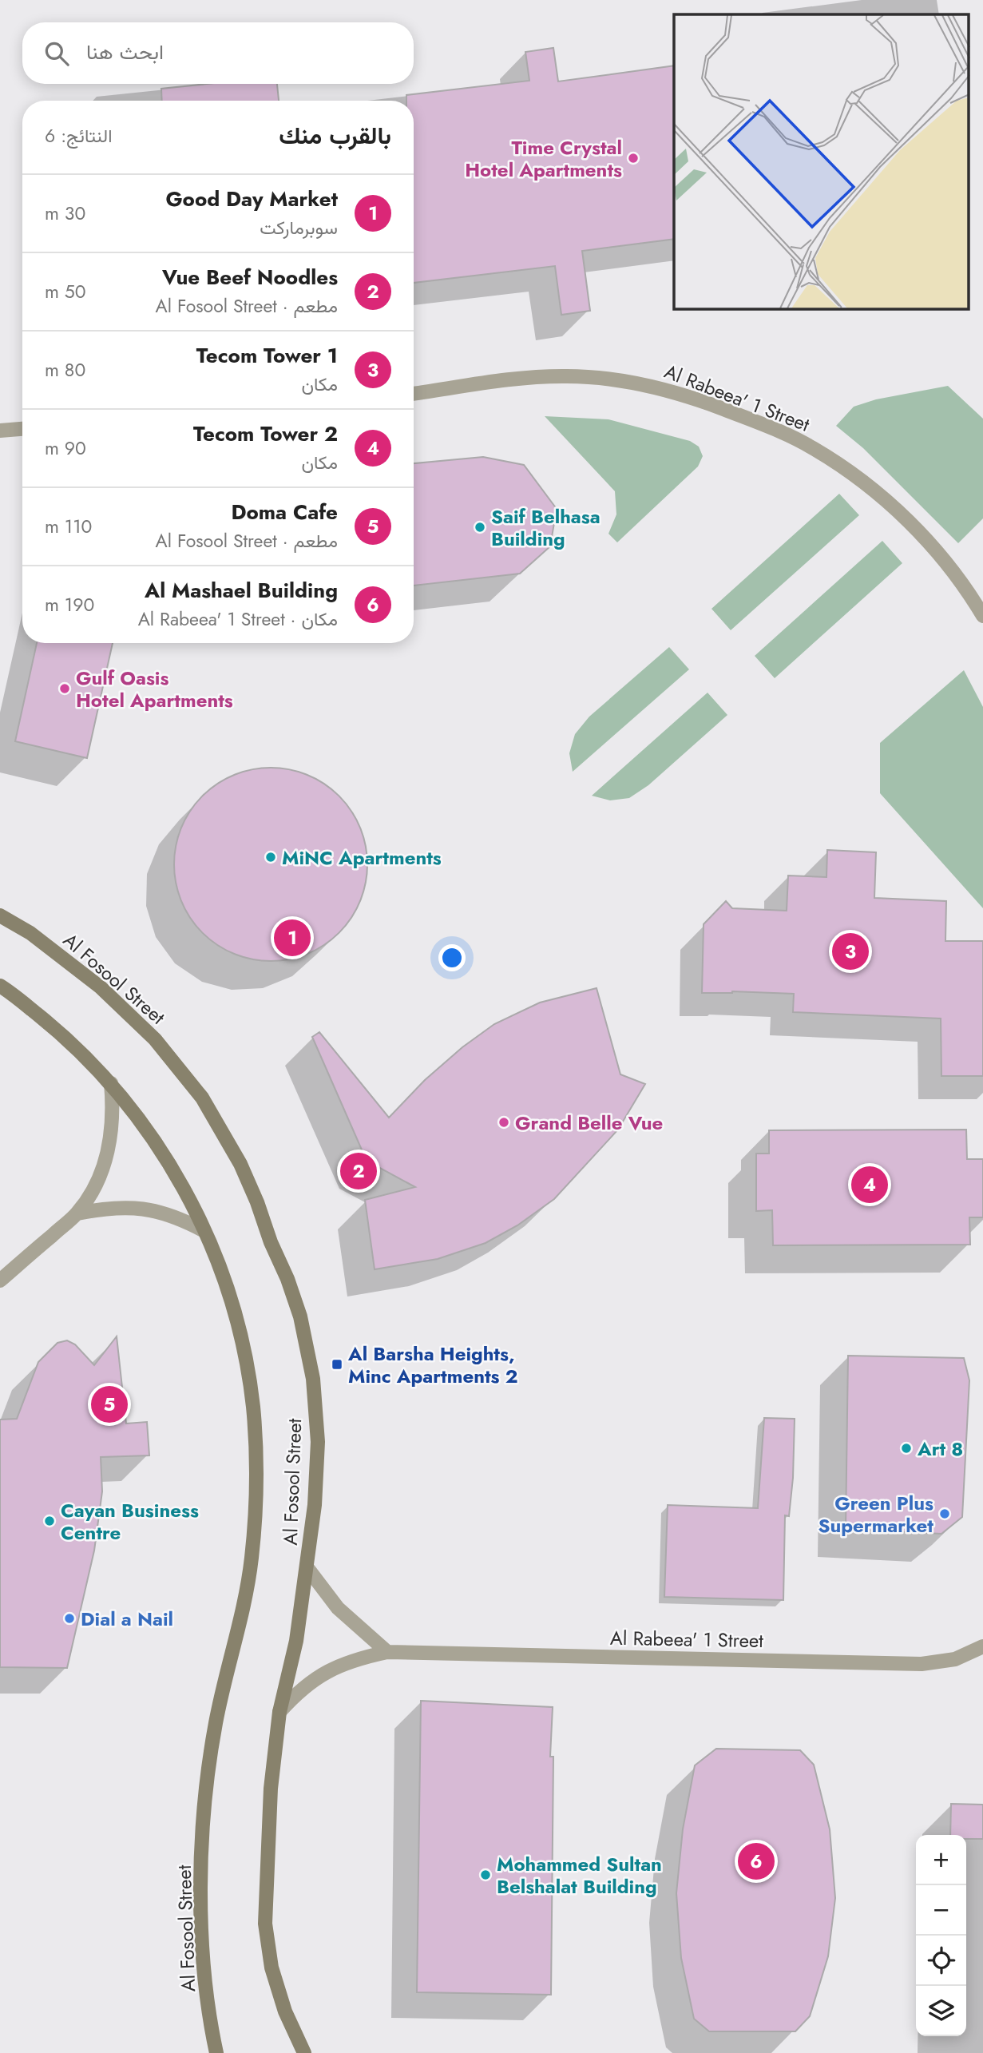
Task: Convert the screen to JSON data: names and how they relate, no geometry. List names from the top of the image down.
{
  "streets": {
    "street": ["Al Rabeea' 1 Street", "Al Fosool Street"]
  },
  "crossings": [
    ["Al Rabeea' 1 Street", "Al Fosool Street"]
  ],
  "places": {
    "other": [
      "Time Crystal Hotel Apartments",
      "Saif Belhasa Building",
      "Gulf Oasis Hotel Apartments",
      "MiNC Apartments",
      "Grand Belle Vue",
      "Art 8",
      "Green Plus Supermarket",
      "Cayan Business Centre",
      "Dial a Nail",
      "Mohammed Sultan Belshalat Building"
    ],
    "transit": ["Al Barsha Heights, Minc Apartments 2"]
  },
  "page": {
    "search": "ابحث هنا",
    "heading": ["بالقرب منك", "النتائج: 6"],
    "list": [
      {
        "mark": "1",
        "name": "Good Day Market",
        "note": "سوبرماركت",
        "value": "30 m"
      },
      {
        "mark": "2",
        "name": "Vue Beef Noodles",
        "note": "مطعم · Al Fosool Street",
        "value": "50 m"
      },
      {
        "mark": "3",
        "name": "Tecom Tower 1",
        "note": "مكان",
        "value": "80 m"
      },
      {
        "mark": "4",
        "name": "Tecom Tower 2",
        "note": "مكان",
        "value": "90 m"
      },
      {
        "mark": "5",
        "name": "Doma Cafe",
        "note": "مطعم · Al Fosool Street",
        "value": "110 m"
      },
      {
        "mark": "6",
        "name": "Al Mashael Building",
        "note": "مكان · Al Rabeea' 1 Street",
        "value": "190 m"
      }
    ],
    "pins": [
      "1",
      "3",
      "2",
      "4",
      "5",
      "6"
    ],
    "map_buttons": ["+", "−"]
  }
}
